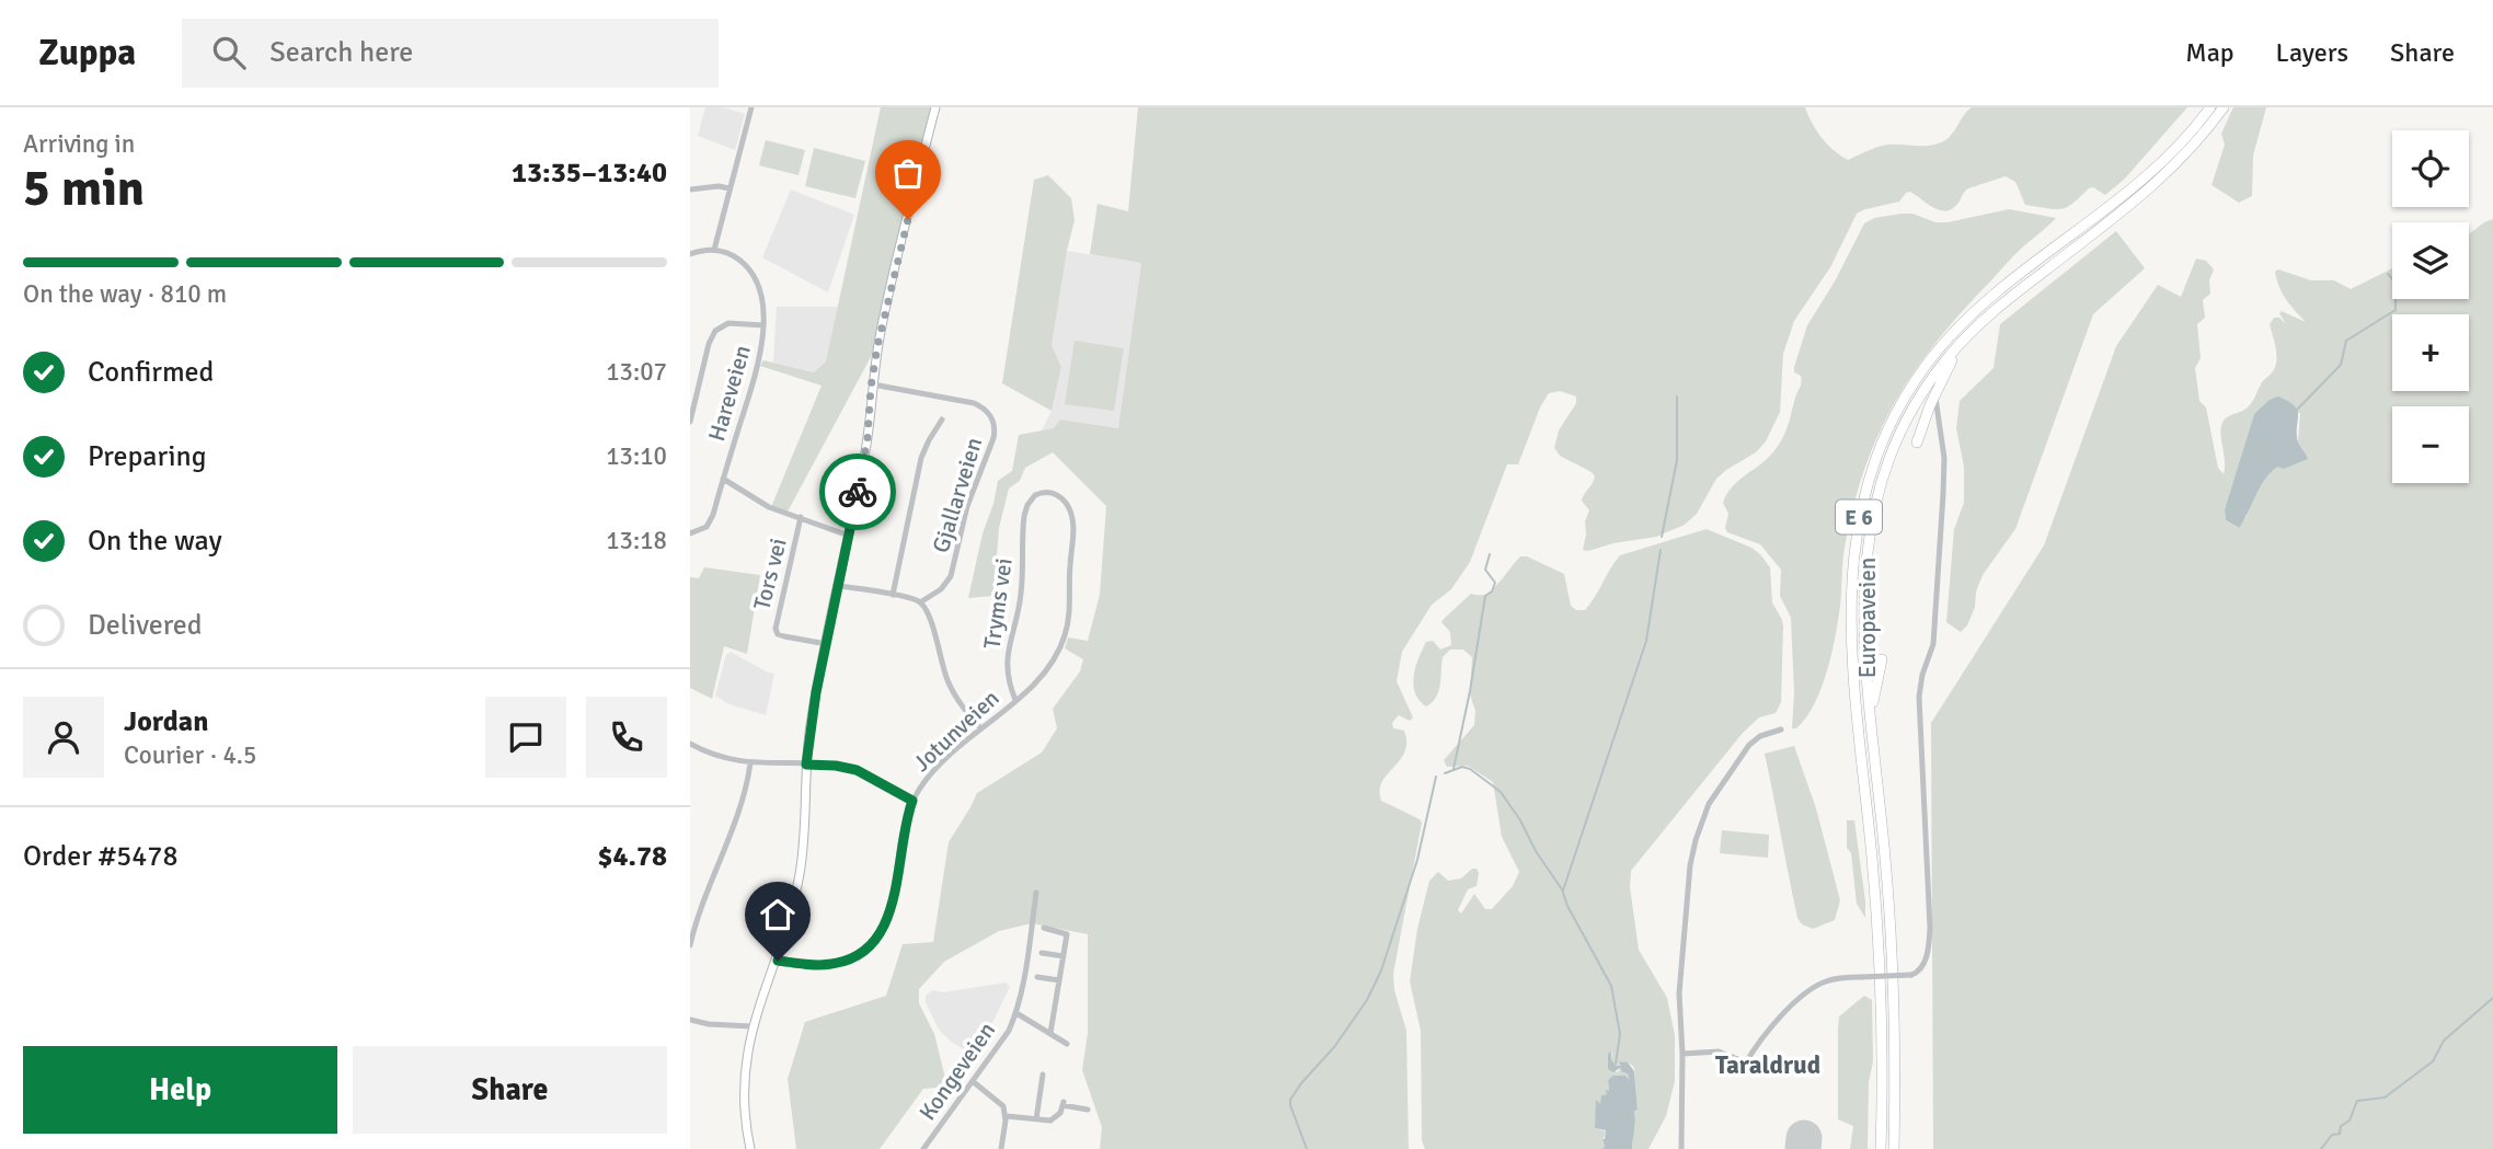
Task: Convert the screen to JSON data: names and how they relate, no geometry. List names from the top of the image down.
{
  "streets": {
    "highway": ["E 6", "Europaveien"],
    "street": [
      "Hareveien",
      "Gjallarveien",
      "Tors vei",
      "Tryms vei",
      "Jotunveien",
      "Kongeveien"
    ]
  },
  "crossings": [
    ["E 6", "Europaveien"],
    ["Tryms vei", "Jotunveien"]
  ],
  "districts": ["Taraldrud"],
  "page": {
    "header": "Zuppa",
    "search": "Search here",
    "nav": ["Map", "Layers", "Share"],
    "heading": ["5 min", "Arriving in", "13:35–13:40"],
    "panel": [
      "Jordan",
      "Courier · 4.5",
      "Order #5478",
      "$4.78"
    ],
    "map_buttons": ["+", "−"],
    "bar": "On the way · 810 m",
    "list": [
      ["Confirmed", "13:07"],
      ["Preparing", "13:10"],
      ["On the way", "13:18"],
      "Delivered"
    ],
    "buttons": ["Help", "Share"]
  }
}
